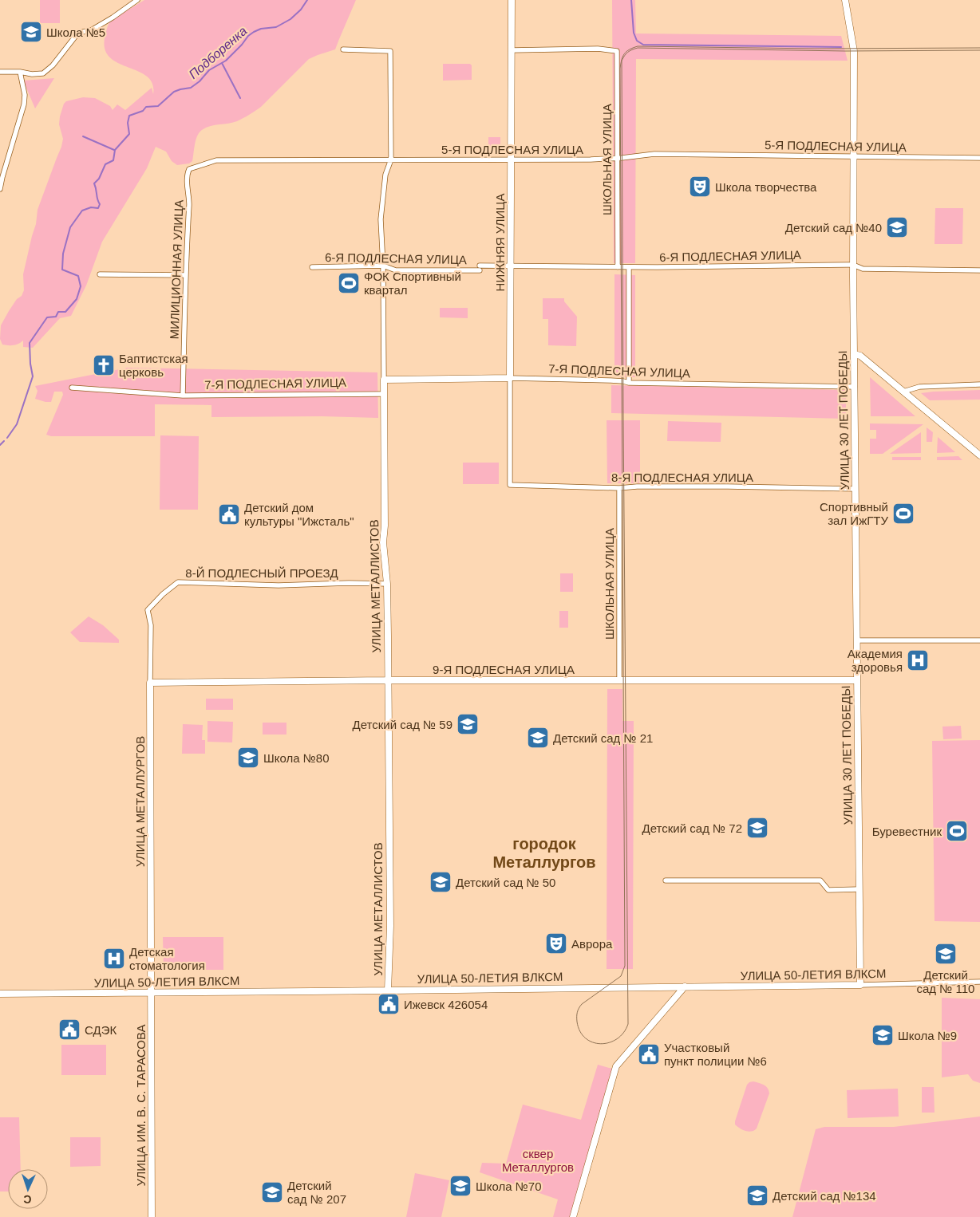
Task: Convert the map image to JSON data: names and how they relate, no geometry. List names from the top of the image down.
{
  "streets": {
    "main road": [
      "НИЖНЯЯ УЛИЦА",
      "7-Я ПОДЛЕСНАЯ УЛИЦА",
      "УЛИЦА 30 ЛЕТ ПОБЕДЫ",
      "УЛИЦА МЕТАЛЛИСТОВ",
      "9-Я ПОДЛЕСНАЯ УЛИЦА",
      "УЛИЦА МЕТАЛЛУРГОВ",
      "УЛИЦА 50-ЛЕТИЯ ВЛКСМ",
      "УЛИЦА ИМ. В. С. ТАРАСОВА"
    ],
    "street": [
      "5-Я ПОДЛЕСНАЯ УЛИЦА",
      "ШКОЛЬНАЯ УЛИЦА",
      "6-Я ПОДЛЕСНАЯ УЛИЦА",
      "МИЛИЦИОННАЯ УЛИЦА",
      "8-Я ПОДЛЕСНАЯ УЛИЦА",
      "8-Й ПОДЛЕСНЫЙ ПРОЕЗД"
    ]
  },
  "crossings": [
    ["5-Я ПОДЛЕСНАЯ УЛИЦА", "ШКОЛЬНАЯ УЛИЦА"],
    ["5-Я ПОДЛЕСНАЯ УЛИЦА", "НИЖНЯЯ УЛИЦА"],
    ["5-Я ПОДЛЕСНАЯ УЛИЦА", "МИЛИЦИОННАЯ УЛИЦА"],
    ["5-Я ПОДЛЕСНАЯ УЛИЦА", "УЛИЦА 30 ЛЕТ ПОБЕДЫ"],
    ["5-Я ПОДЛЕСНАЯ УЛИЦА", "УЛИЦА МЕТАЛЛИСТОВ"],
    ["ШКОЛЬНАЯ УЛИЦА", "НИЖНЯЯ УЛИЦА"],
    ["ШКОЛЬНАЯ УЛИЦА", "6-Я ПОДЛЕСНАЯ УЛИЦА"],
    ["ШКОЛЬНАЯ УЛИЦА", "8-Я ПОДЛЕСНАЯ УЛИЦА"],
    ["ШКОЛЬНАЯ УЛИЦА", "9-Я ПОДЛЕСНАЯ УЛИЦА"],
    ["НИЖНЯЯ УЛИЦА", "6-Я ПОДЛЕСНАЯ УЛИЦА"],
    ["НИЖНЯЯ УЛИЦА", "7-Я ПОДЛЕСНАЯ УЛИЦА"],
    ["НИЖНЯЯ УЛИЦА", "8-Я ПОДЛЕСНАЯ УЛИЦА"],
    ["6-Я ПОДЛЕСНАЯ УЛИЦА", "УЛИЦА 30 ЛЕТ ПОБЕДЫ"],
    ["6-Я ПОДЛЕСНАЯ УЛИЦА", "УЛИЦА МЕТАЛЛИСТОВ"],
    ["МИЛИЦИОННАЯ УЛИЦА", "7-Я ПОДЛЕСНАЯ УЛИЦА"],
    ["7-Я ПОДЛЕСНАЯ УЛИЦА", "УЛИЦА 30 ЛЕТ ПОБЕДЫ"],
    ["7-Я ПОДЛЕСНАЯ УЛИЦА", "УЛИЦА МЕТАЛЛИСТОВ"],
    ["УЛИЦА 30 ЛЕТ ПОБЕДЫ", "8-Я ПОДЛЕСНАЯ УЛИЦА"],
    ["УЛИЦА 30 ЛЕТ ПОБЕДЫ", "9-Я ПОДЛЕСНАЯ УЛИЦА"],
    ["УЛИЦА 30 ЛЕТ ПОБЕДЫ", "УЛИЦА 50-ЛЕТИЯ ВЛКСМ"],
    ["8-Й ПОДЛЕСНЫЙ ПРОЕЗД", "УЛИЦА МЕТАЛЛИСТОВ"],
    ["8-Й ПОДЛЕСНЫЙ ПРОЕЗД", "УЛИЦА МЕТАЛЛУРГОВ"],
    ["УЛИЦА МЕТАЛЛИСТОВ", "9-Я ПОДЛЕСНАЯ УЛИЦА"],
    ["УЛИЦА МЕТАЛЛИСТОВ", "УЛИЦА 50-ЛЕТИЯ ВЛКСМ"],
    ["9-Я ПОДЛЕСНАЯ УЛИЦА", "УЛИЦА МЕТАЛЛУРГОВ"],
    ["УЛИЦА МЕТАЛЛУРГОВ", "УЛИЦА 50-ЛЕТИЯ ВЛКСМ"],
    ["УЛИЦА МЕТАЛЛУРГОВ", "УЛИЦА ИМ. В. С. ТАРАСОВА"],
    ["УЛИЦА 50-ЛЕТИЯ ВЛКСМ", "УЛИЦА ИМ. В. С. ТАРАСОВА"]
  ],
  "districts": ["городок Металлургов"],
  "water": ["Подборенка"],
  "parks": ["сквер Металлургов"],
  "places": {
    "school or university": [
      "Школа №5",
      "Детский сад №40",
      "Детский сад № 59",
      "Детский сад № 21",
      "Школа №80",
      "Детский сад № 72",
      "Детский сад № 50",
      "Детский сад № 110",
      "Школа №9",
      "Школа №70",
      "Детский сад № 207",
      "Детский сад №134"
    ],
    "theatre": ["Школа творчества", "Аврора"],
    "sports": ["ФОК Спортивный квартал", "Спортивный зал ИжГТУ", "Буревестник"],
    "church": ["Баптистская церковь"],
    "public building": [
      "Детский дом культуры \"Ижсталь\"",
      "Ижевск 426054",
      "СДЭК",
      "Участковый пункт полиции №6"
    ],
    "hospital": ["Академия здоровья", "Детская стоматология"]
  },
  "north": "bottom"
}
